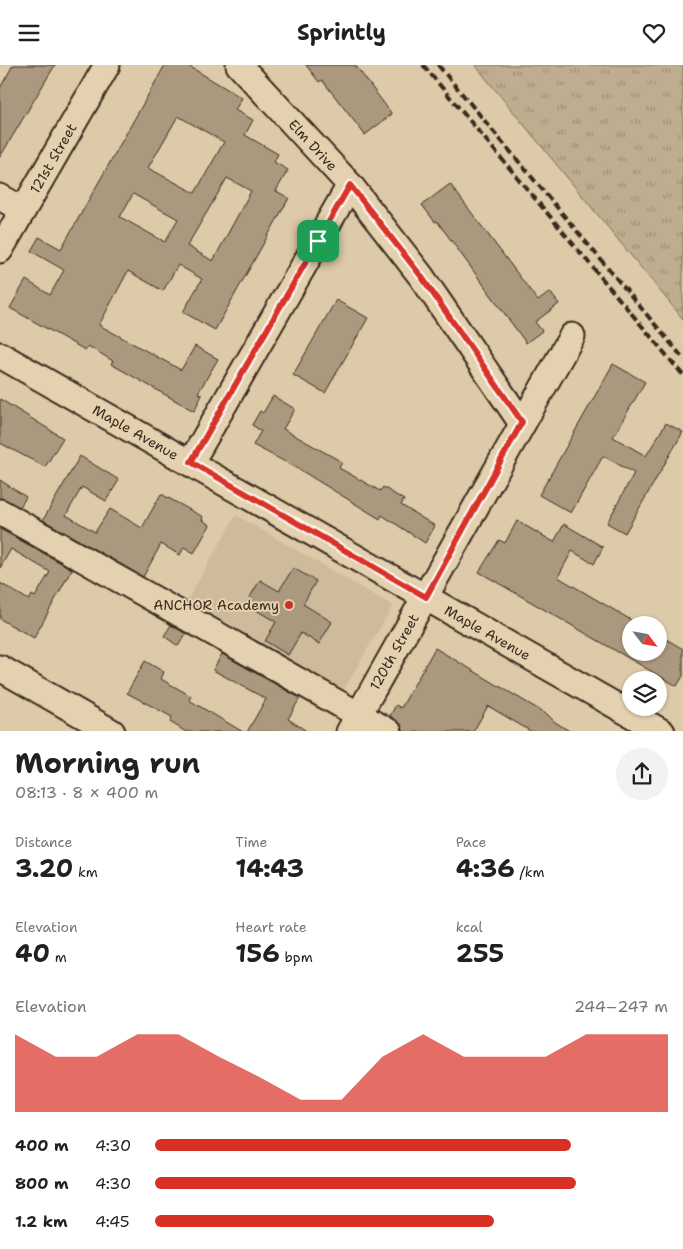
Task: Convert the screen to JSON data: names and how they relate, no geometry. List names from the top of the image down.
{
  "streets": {
    "street": [
      "Elm Drive",
      "121st Street",
      "Maple Avenue",
      "120th Street"
    ]
  },
  "crossings": [
    ["Elm Drive", "120th Street"],
    ["Maple Avenue", "120th Street"]
  ],
  "places": ["ANCHOR Academy"],
  "north": "bottom right",
  "page": {
    "header": "Sprintly",
    "heading": ["Morning run", "08:13 · 8 × 400 m"],
    "stats": [
      ["Distance", "3.20 km"],
      ["Time", "14:43"],
      ["Pace", "4:36 /km"],
      ["Elevation", "40 m"],
      ["Heart rate", "156 bpm"],
      ["kcal", "255"]
    ],
    "chart": ["Elevation", "244–247 m"],
    "list": [
      {
        "name": "400 m",
        "note": "4:30"
      },
      {
        "name": "800 m",
        "note": "4:30"
      },
      {
        "name": "1.2 km",
        "note": "4:45"
      }
    ]
  }
}
